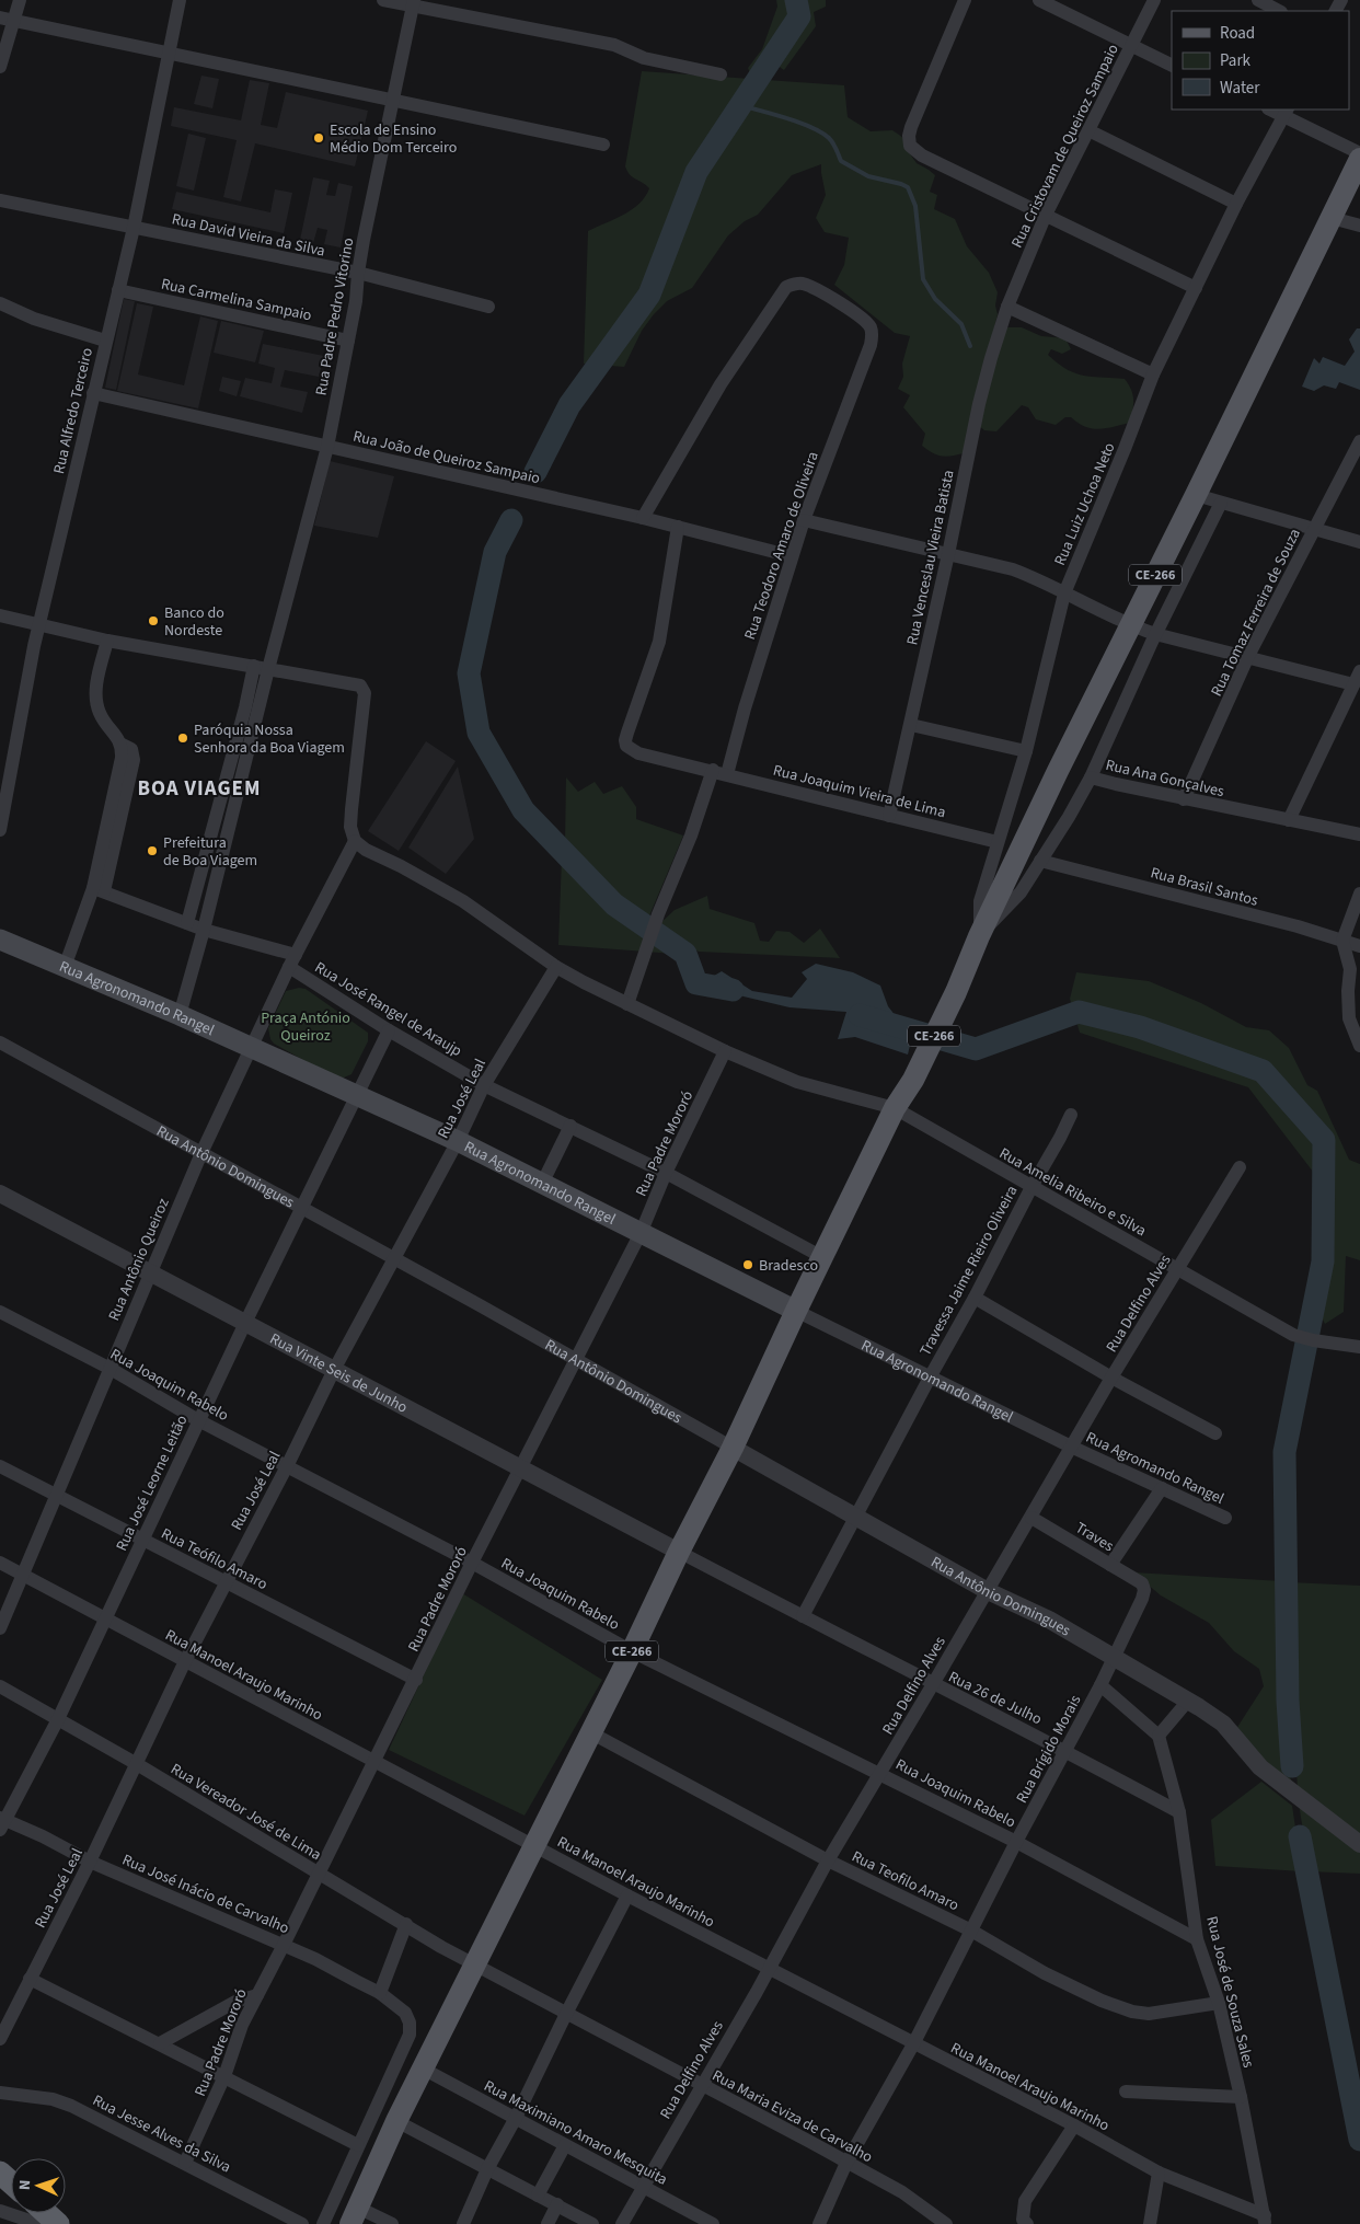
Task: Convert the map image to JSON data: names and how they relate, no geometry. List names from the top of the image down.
{
  "streets": {
    "main road": ["CE-266", "Rua Agronomando Rangel"],
    "street": [
      "Rua Cristovam de Queiroz Sampaio",
      "Rua David Vieira da Silva",
      "Rua Carmelina Sampaio",
      "Rua Padre Pedro Vitorino",
      "Rua Alfredo Terceiro",
      "Rua João de Queiroz Sampaio",
      "Rua Luiz Uchoa Neto",
      "Rua Teodoro Amaro de Oliveira",
      "Rua Venceslau Vieira Batista",
      "Rua Tomaz Ferreira de Souza",
      "Rua Ana Gonçalves",
      "Rua Joaquim Vieira de Lima",
      "Rua Brasil Santos",
      "Rua José Rangel de Araujp",
      "Rua José Leal",
      "Rua Padre Mororó",
      "Rua Antônio Domingues",
      "Rua Amelia Ribeiro e Silva",
      "Rua Antônio Queiroz",
      "Travessa Jaime Rieiro Oliveira",
      "Rua Delfino Alves",
      "Rua Vinte Seis de Junho",
      "Rua Joaquim Rabelo",
      "Rua Agromando Rangel",
      "Rua José Leorne Leitão",
      "Traves",
      "Rua Teófilo Amaro",
      "Rua Manoel Araujo Marinho",
      "Rua 26 de Julho",
      "Rua Brígido Morais",
      "Rua Vereador José de Lima",
      "Rua Teofilo Amaro",
      "Rua José Inácio de Carvalho",
      "Rua José de Souza Sales",
      "Rua Maria Eviza de Carvalho",
      "Rua Maximiano Amaro Mesquita",
      "Rua Jesse Alves da Silva"
    ]
  },
  "crossings": [
    ["Rua Cristovam de Queiroz Sampaio", "Rua Venceslau Vieira Batista"],
    ["Rua David Vieira da Silva", "Rua Padre Pedro Vitorino"],
    ["Rua David Vieira da Silva", "Rua Alfredo Terceiro"],
    ["Rua Carmelina Sampaio", "Rua Padre Pedro Vitorino"],
    ["Rua Carmelina Sampaio", "Rua Alfredo Terceiro"],
    ["Rua Padre Pedro Vitorino", "Rua João de Queiroz Sampaio"],
    ["Rua Padre Pedro Vitorino", "Rua Agronomando Rangel"],
    ["Rua Padre Pedro Vitorino", "Rua José Rangel de Araujp"],
    ["Rua Alfredo Terceiro", "Rua João de Queiroz Sampaio"],
    ["Rua João de Queiroz Sampaio", "Rua Teodoro Amaro de Oliveira"],
    ["Rua João de Queiroz Sampaio", "Rua Joaquim Vieira de Lima"],
    ["Rua Luiz Uchoa Neto", "CE-266"],
    ["Rua Luiz Uchoa Neto", "Rua Ana Gonçalves"],
    ["Rua Luiz Uchoa Neto", "Rua Joaquim Vieira de Lima"],
    ["Rua Teodoro Amaro de Oliveira", "Rua Joaquim Vieira de Lima"],
    ["Rua Teodoro Amaro de Oliveira", "Rua Amelia Ribeiro e Silva"],
    ["Rua Venceslau Vieira Batista", "Rua Joaquim Vieira de Lima"],
    ["CE-266", "Rua Ana Gonçalves"],
    ["CE-266", "Rua Agronomando Rangel"],
    ["CE-266", "Rua José Rangel de Araujp"],
    ["CE-266", "Rua Antônio Domingues"],
    ["CE-266", "Rua Amelia Ribeiro e Silva"],
    ["CE-266", "Rua Vinte Seis de Junho"],
    ["CE-266", "Rua Joaquim Rabelo"],
    ["CE-266", "Rua Manoel Araujo Marinho"],
    ["CE-266", "Rua 26 de Julho"],
    ["CE-266", "Rua Vereador José de Lima"],
    ["CE-266", "Rua Teofilo Amaro"],
    ["CE-266", "Rua Maria Eviza de Carvalho"],
    ["CE-266", "Rua Maximiano Amaro Mesquita"],
    ["Rua Tomaz Ferreira de Souza", "Rua Ana Gonçalves"],
    ["Rua Ana Gonçalves", "Rua Brasil Santos"],
    ["Rua Agronomando Rangel", "Rua José Leal"],
    ["Rua Agronomando Rangel", "Rua Padre Mororó"],
    ["Rua Agronomando Rangel", "Rua Antônio Queiroz"],
    ["Rua Agronomando Rangel", "Travessa Jaime Rieiro Oliveira"],
    ["Rua Agronomando Rangel", "Rua Delfino Alves"],
    ["Rua Agronomando Rangel", "Rua Agromando Rangel"],
    ["Rua Agronomando Rangel", "Rua José Leorne Leitão"],
    ["Rua José Rangel de Araujp", "Rua José Leal"],
    ["Rua José Rangel de Araujp", "Rua Padre Mororó"],
    ["Rua José Rangel de Araujp", "Rua Antônio Queiroz"],
    ["Rua José Rangel de Araujp", "Rua José Leorne Leitão"],
    ["Rua José Leal", "Rua Antônio Domingues"],
    ["Rua José Leal", "Rua Amelia Ribeiro e Silva"],
    ["Rua José Leal", "Rua Vinte Seis de Junho"],
    ["Rua José Leal", "Rua Joaquim Rabelo"],
    ["Rua José Leal", "Rua Teófilo Amaro"],
    ["Rua José Leal", "Rua Manoel Araujo Marinho"],
    ["Rua José Leal", "Rua Vereador José de Lima"],
    ["Rua José Leal", "Rua José Inácio de Carvalho"],
    ["Rua Padre Mororó", "Rua Antônio Domingues"],
    ["Rua Padre Mororó", "Rua Amelia Ribeiro e Silva"],
    ["Rua Padre Mororó", "Rua Vinte Seis de Junho"],
    ["Rua Padre Mororó", "Rua Joaquim Rabelo"],
    ["Rua Padre Mororó", "Rua Teófilo Amaro"],
    ["Rua Padre Mororó", "Rua Manoel Araujo Marinho"],
    ["Rua Padre Mororó", "Rua Vereador José de Lima"],
    ["Rua Padre Mororó", "Rua José Inácio de Carvalho"],
    ["Rua Padre Mororó", "Rua Jesse Alves da Silva"],
    ["Rua Antônio Domingues", "Rua Antônio Queiroz"],
    ["Rua Antônio Domingues", "Travessa Jaime Rieiro Oliveira"],
    ["Rua Antônio Domingues", "Rua Delfino Alves"],
    ["Rua Antônio Domingues", "Rua José Leorne Leitão"],
    ["Rua Antônio Domingues", "Rua Brígido Morais"],
    ["Rua Amelia Ribeiro e Silva", "Rua Antônio Queiroz"],
    ["Rua Amelia Ribeiro e Silva", "Travessa Jaime Rieiro Oliveira"],
    ["Rua Amelia Ribeiro e Silva", "Rua Delfino Alves"],
    ["Rua Antônio Queiroz", "Rua Vinte Seis de Junho"],
    ["Rua Antônio Queiroz", "Rua Joaquim Rabelo"],
    ["Rua Antônio Queiroz", "Rua Teófilo Amaro"],
    ["Rua Antônio Queiroz", "Rua Manoel Araujo Marinho"],
    ["Travessa Jaime Rieiro Oliveira", "Rua 26 de Julho"],
    ["Rua Delfino Alves", "Rua Joaquim Rabelo"],
    ["Rua Delfino Alves", "Rua Agromando Rangel"],
    ["Rua Delfino Alves", "Traves"],
    ["Rua Delfino Alves", "Rua Manoel Araujo Marinho"],
    ["Rua Delfino Alves", "Rua 26 de Julho"],
    ["Rua Delfino Alves", "Rua Teofilo Amaro"],
    ["Rua Delfino Alves", "Rua Maria Eviza de Carvalho"],
    ["Rua Delfino Alves", "Rua Maximiano Amaro Mesquita"],
    ["Rua Vinte Seis de Junho", "Rua José Leorne Leitão"],
    ["Rua Vinte Seis de Junho", "Rua 26 de Julho"],
    ["Rua Joaquim Rabelo", "Rua José Leorne Leitão"],
    ["Rua Joaquim Rabelo", "Rua Brígido Morais"],
    ["Rua Joaquim Rabelo", "Rua José de Souza Sales"],
    ["Rua José Leorne Leitão", "Rua Teófilo Amaro"],
    ["Rua José Leorne Leitão", "Rua Manoel Araujo Marinho"],
    ["Rua José Leorne Leitão", "Rua Vereador José de Lima"],
    ["Rua José Leorne Leitão", "Rua José Inácio de Carvalho"],
    ["Traves", "Rua Brígido Morais"],
    ["Rua Manoel Araujo Marinho", "Rua Brígido Morais"],
    ["Rua Manoel Araujo Marinho", "Rua José de Souza Sales"],
    ["Rua 26 de Julho", "Rua Brígido Morais"],
    ["Rua 26 de Julho", "Rua José de Souza Sales"],
    ["Rua Brígido Morais", "Rua Teofilo Amaro"],
    ["Rua Brígido Morais", "Rua Maria Eviza de Carvalho"],
    ["Rua Vereador José de Lima", "Rua Maria Eviza de Carvalho"],
    ["Rua Teofilo Amaro", "Rua José de Souza Sales"]
  ],
  "districts": ["BOA VIAGEM"],
  "parks": ["Praça António Queiroz"],
  "places": [
    "Escola de Ensino Médio Dom Terceiro",
    "Banco do Nordeste",
    "Paróquia Nossa Senhora da Boa Viagem",
    "Prefeitura de Boa Viagem",
    "Bradesco"
  ],
  "legend": ["Road", "Park", "Water"],
  "north": "left"
}
